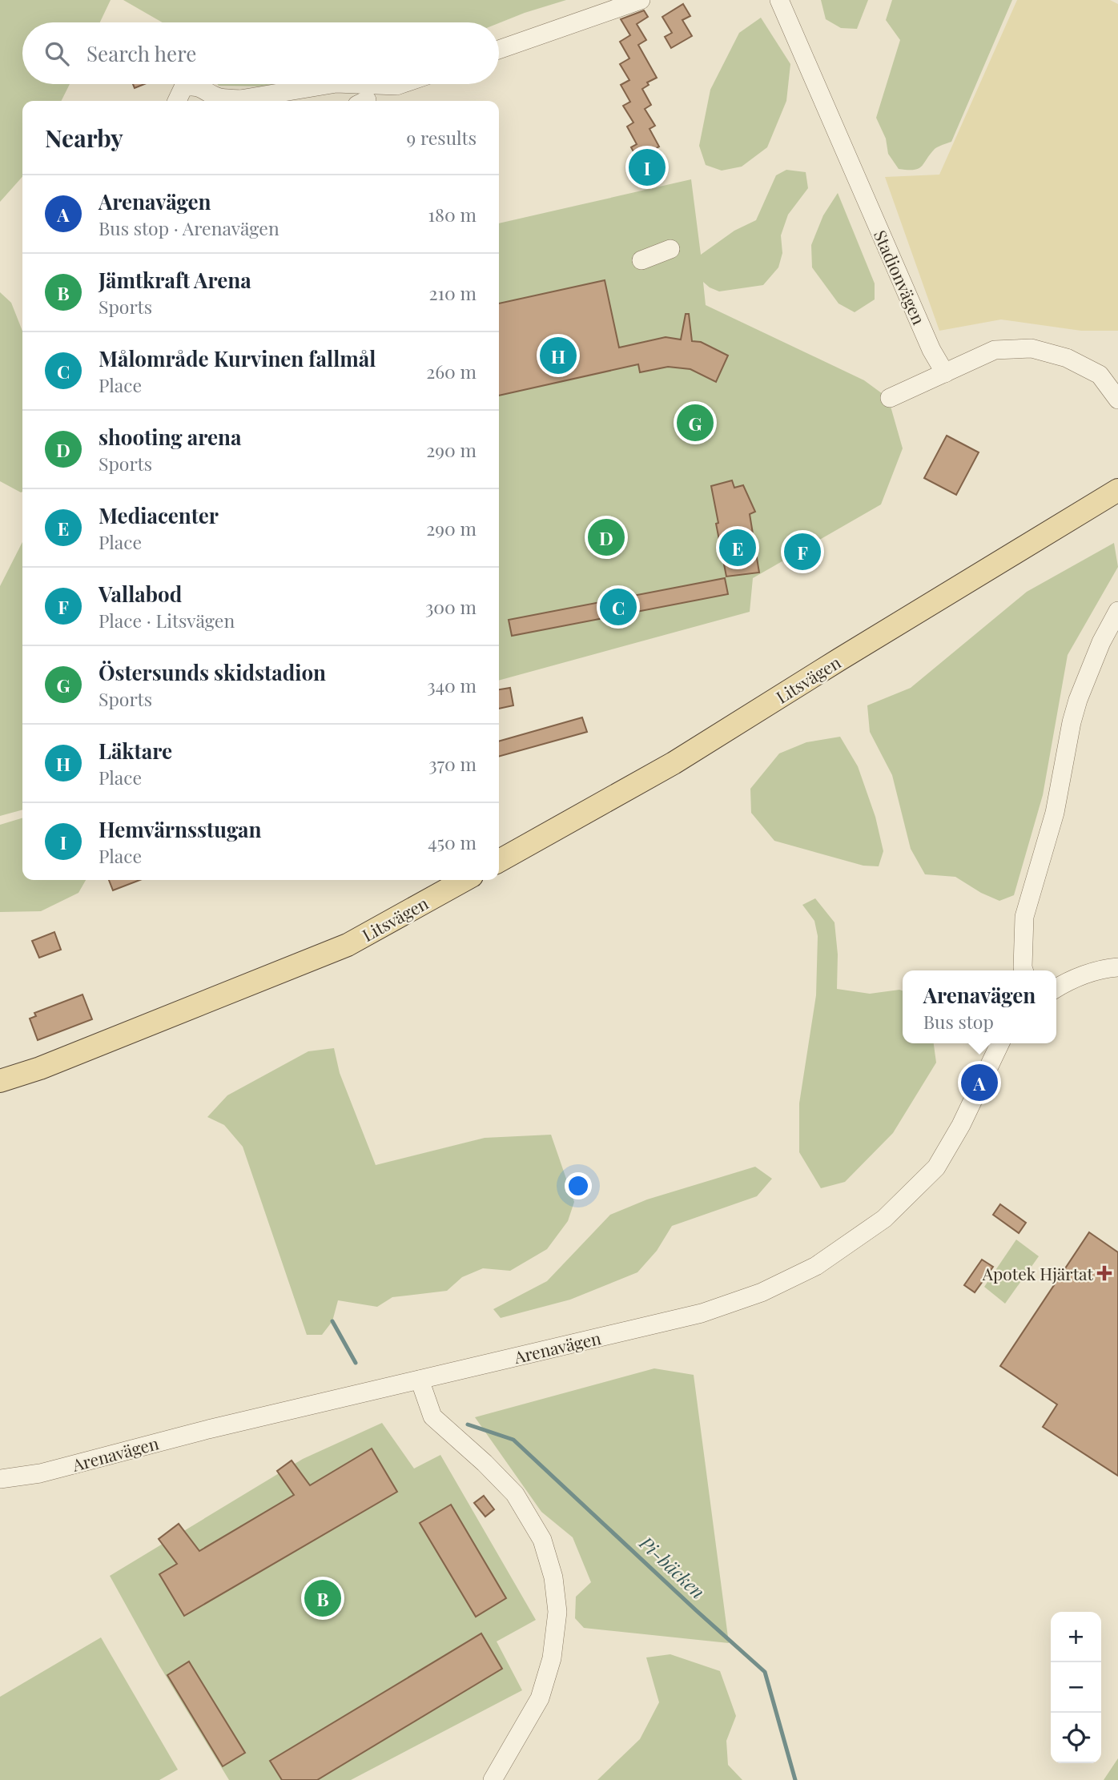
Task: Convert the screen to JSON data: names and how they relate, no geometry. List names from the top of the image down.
{
  "streets": {
    "main road": ["Litsvägen"],
    "street": ["Stadionvägen", "Arenavägen"]
  },
  "water": ["Pi-bäcken"],
  "places": {
    "health": ["Apotek Hjärtat"]
  },
  "page": {
    "search": "Search here",
    "heading": ["Nearby", "9 results"],
    "pins": [
      "I",
      "H",
      "G",
      "D",
      "E",
      "F",
      "C",
      "A",
      "B"
    ],
    "list": [
      {
        "mark": "A",
        "name": "Arenavägen",
        "note": "Bus stop · Arenavägen",
        "value": "180 m"
      },
      {
        "mark": "B",
        "name": "Jämtkraft Arena",
        "note": "Sports",
        "value": "210 m"
      },
      {
        "mark": "C",
        "name": "Målområde Kurvinen fallmål",
        "note": "Place",
        "value": "260 m"
      },
      {
        "mark": "D",
        "name": "shooting arena",
        "note": "Sports",
        "value": "290 m"
      },
      {
        "mark": "E",
        "name": "Mediacenter",
        "note": "Place",
        "value": "290 m"
      },
      {
        "mark": "F",
        "name": "Vallabod",
        "note": "Place · Litsvägen",
        "value": "300 m"
      },
      {
        "mark": "G",
        "name": "Östersunds skidstadion",
        "note": "Sports",
        "value": "340 m"
      },
      {
        "mark": "H",
        "name": "Läktare",
        "note": "Place",
        "value": "370 m"
      },
      {
        "mark": "I",
        "name": "Hemvärnsstugan",
        "note": "Place",
        "value": "450 m"
      }
    ],
    "popup": ["Arenavägen", "Bus stop"],
    "map_buttons": ["+", "−"]
  }
}
